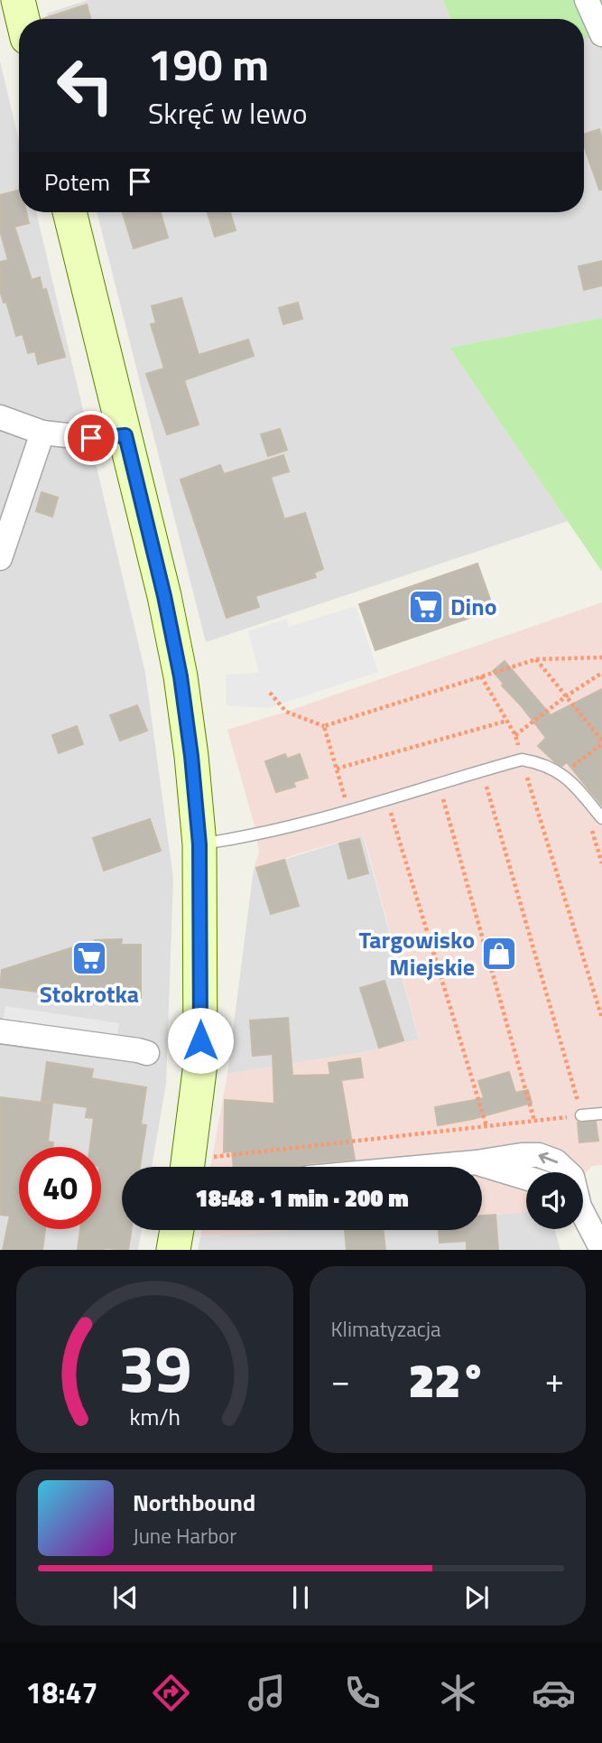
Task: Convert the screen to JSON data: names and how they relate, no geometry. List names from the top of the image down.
{
  "places": {
    "supermarket": ["Dino", "Stokrotka"],
    "shop": ["Targowisko Miejskie"]
  },
  "page": {
    "turn": ["190 m", "Skręć w lewo"],
    "then": "Potem",
    "limit": "40",
    "trip": "18:48 · 1 min · 200 m",
    "tile": "Klimatyzacja",
    "heat": ["−", "22°", "+"],
    "song": ["Northbound", "June Harbor"],
    "tabs": "18:47",
    "gauge": ["39", "km/h"]
  }
}
